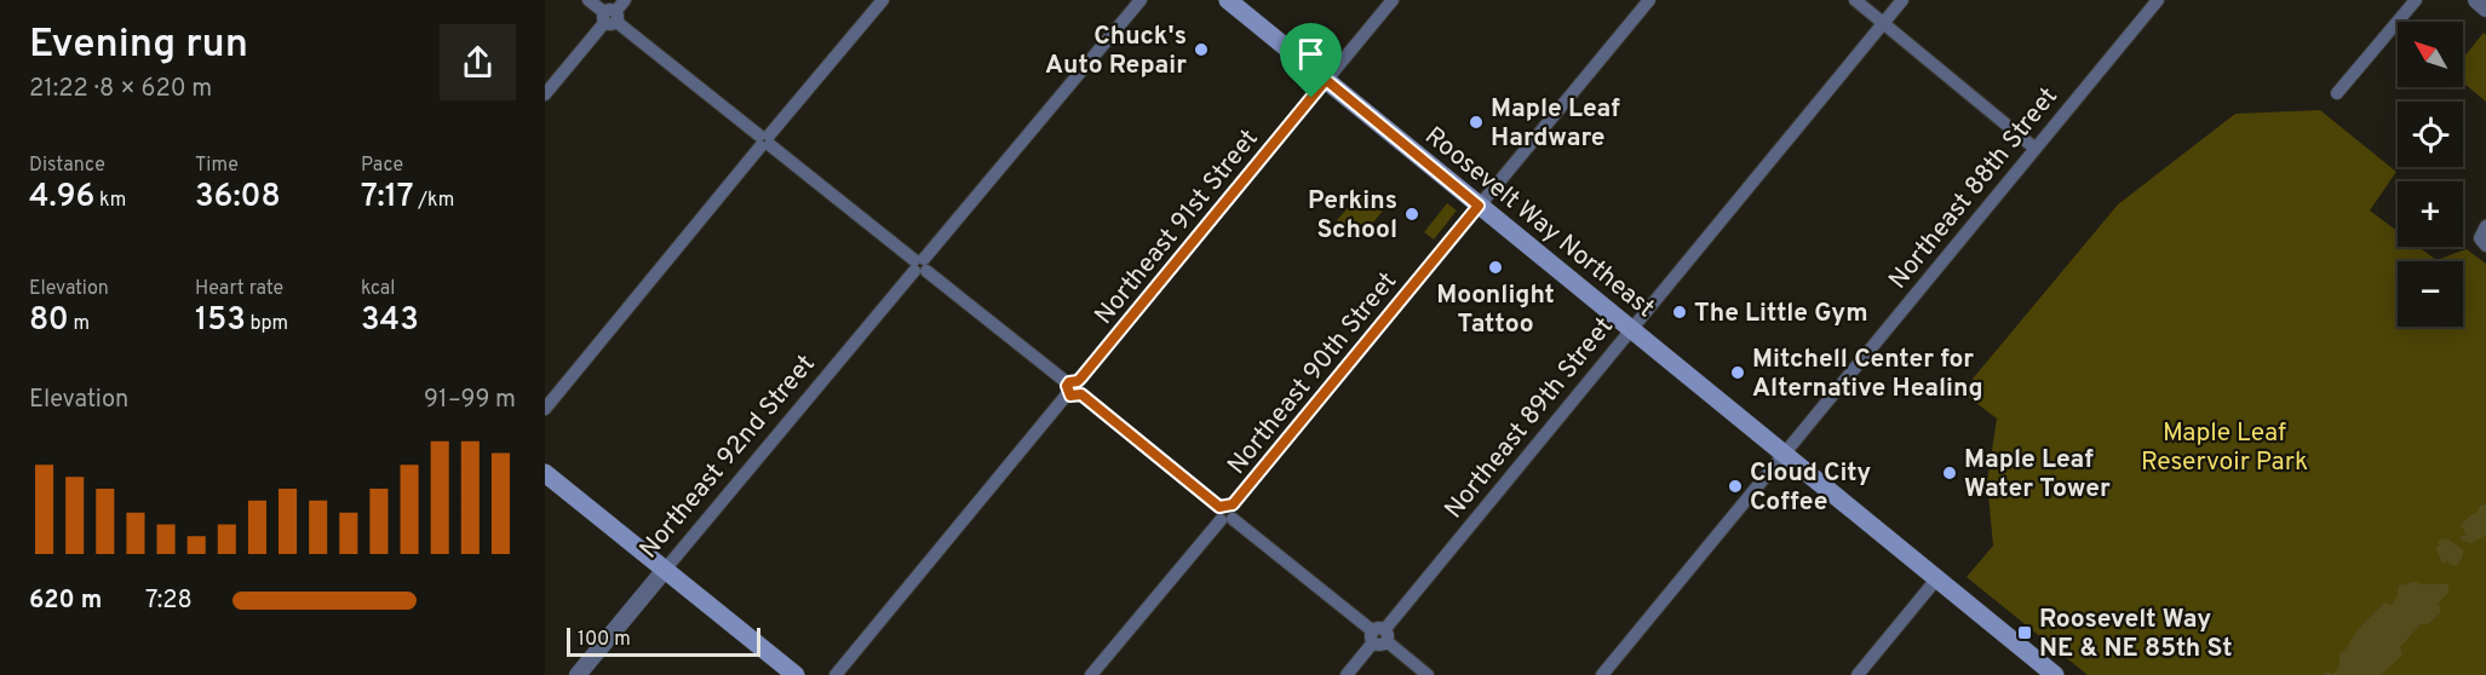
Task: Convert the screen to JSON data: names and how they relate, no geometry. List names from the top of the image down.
{
  "streets": {
    "main road": ["Roosevelt Way Northeast"],
    "street": [
      "Northeast 88th Street",
      "Northeast 91st Street",
      "Northeast 90th Street",
      "Northeast 89th Street",
      "Northeast 92nd Street"
    ]
  },
  "crossings": [
    ["Northeast 88th Street", "Roosevelt Way Northeast"],
    ["Roosevelt Way Northeast", "Northeast 91st Street"],
    ["Roosevelt Way Northeast", "Northeast 90th Street"],
    ["Roosevelt Way Northeast", "Northeast 89th Street"]
  ],
  "parks": ["Maple Leaf Reservoir Park"],
  "places": {
    "other": [
      "Chuck's Auto Repair",
      "Maple Leaf Hardware",
      "Perkins School",
      "Moonlight Tattoo",
      "The Little Gym",
      "Mitchell Center for Alternative Healing",
      "Maple Leaf Water Tower",
      "Cloud City Coffee"
    ],
    "transit": ["Roosevelt Way NE & NE 85th St"]
  },
  "scale_bar": "100 m",
  "north": "top left",
  "page": {
    "heading": ["Evening run", "21:22 · 8 × 620 m"],
    "map_buttons": ["+", "−"],
    "stats": [
      ["Distance", "4.96 km"],
      ["Time", "36:08"],
      ["Pace", "7:17 /km"],
      ["Elevation", "80 m"],
      ["Heart rate", "153 bpm"],
      ["kcal", "343"]
    ],
    "chart": ["Elevation", "91–99 m"],
    "list": [
      {
        "name": "620 m",
        "note": "7:28"
      }
    ],
    "scale": "100 m"
  }
}
